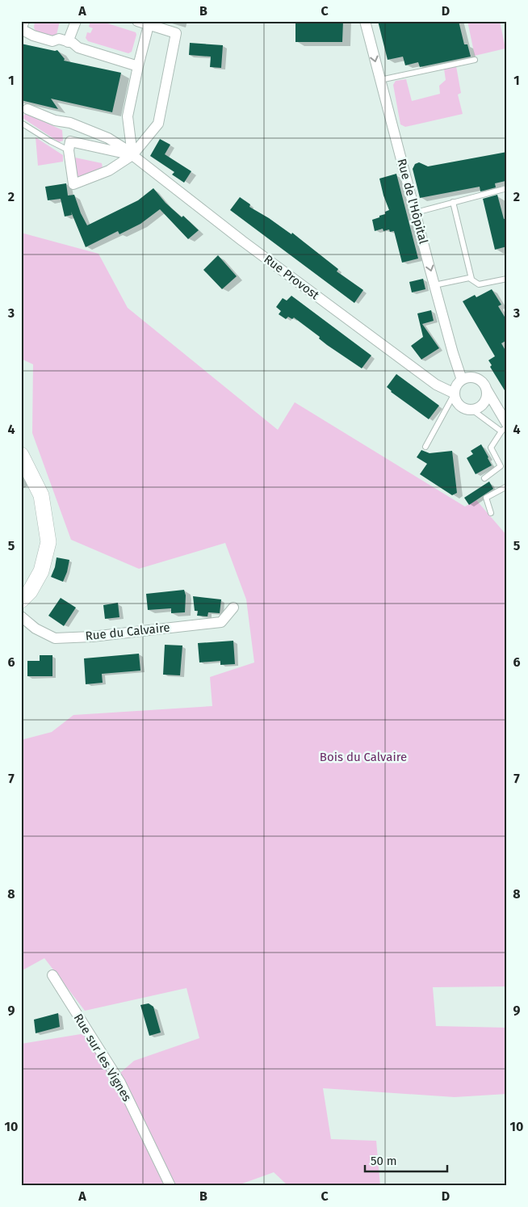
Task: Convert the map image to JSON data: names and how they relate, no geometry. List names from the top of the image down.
{
  "streets": {
    "street": [
      "Rue de l'Hôpital",
      "Rue Provost",
      "Rue du Calvaire",
      "Rue sur les Vignes"
    ]
  },
  "crossings": [
    ["Rue de l'Hôpital", "Rue Provost"]
  ],
  "one_way": ["Rue de l'Hôpital"],
  "parks": ["Bois du Calvaire"],
  "scale_bar": "50 m",
  "grid": {
    "columns": [
      "A",
      "B",
      "C",
      "D"
    ],
    "rows": [
      "1",
      "2",
      "3",
      "4",
      "5",
      "6",
      "7",
      "8",
      "9",
      "10"
    ]
  }
}
